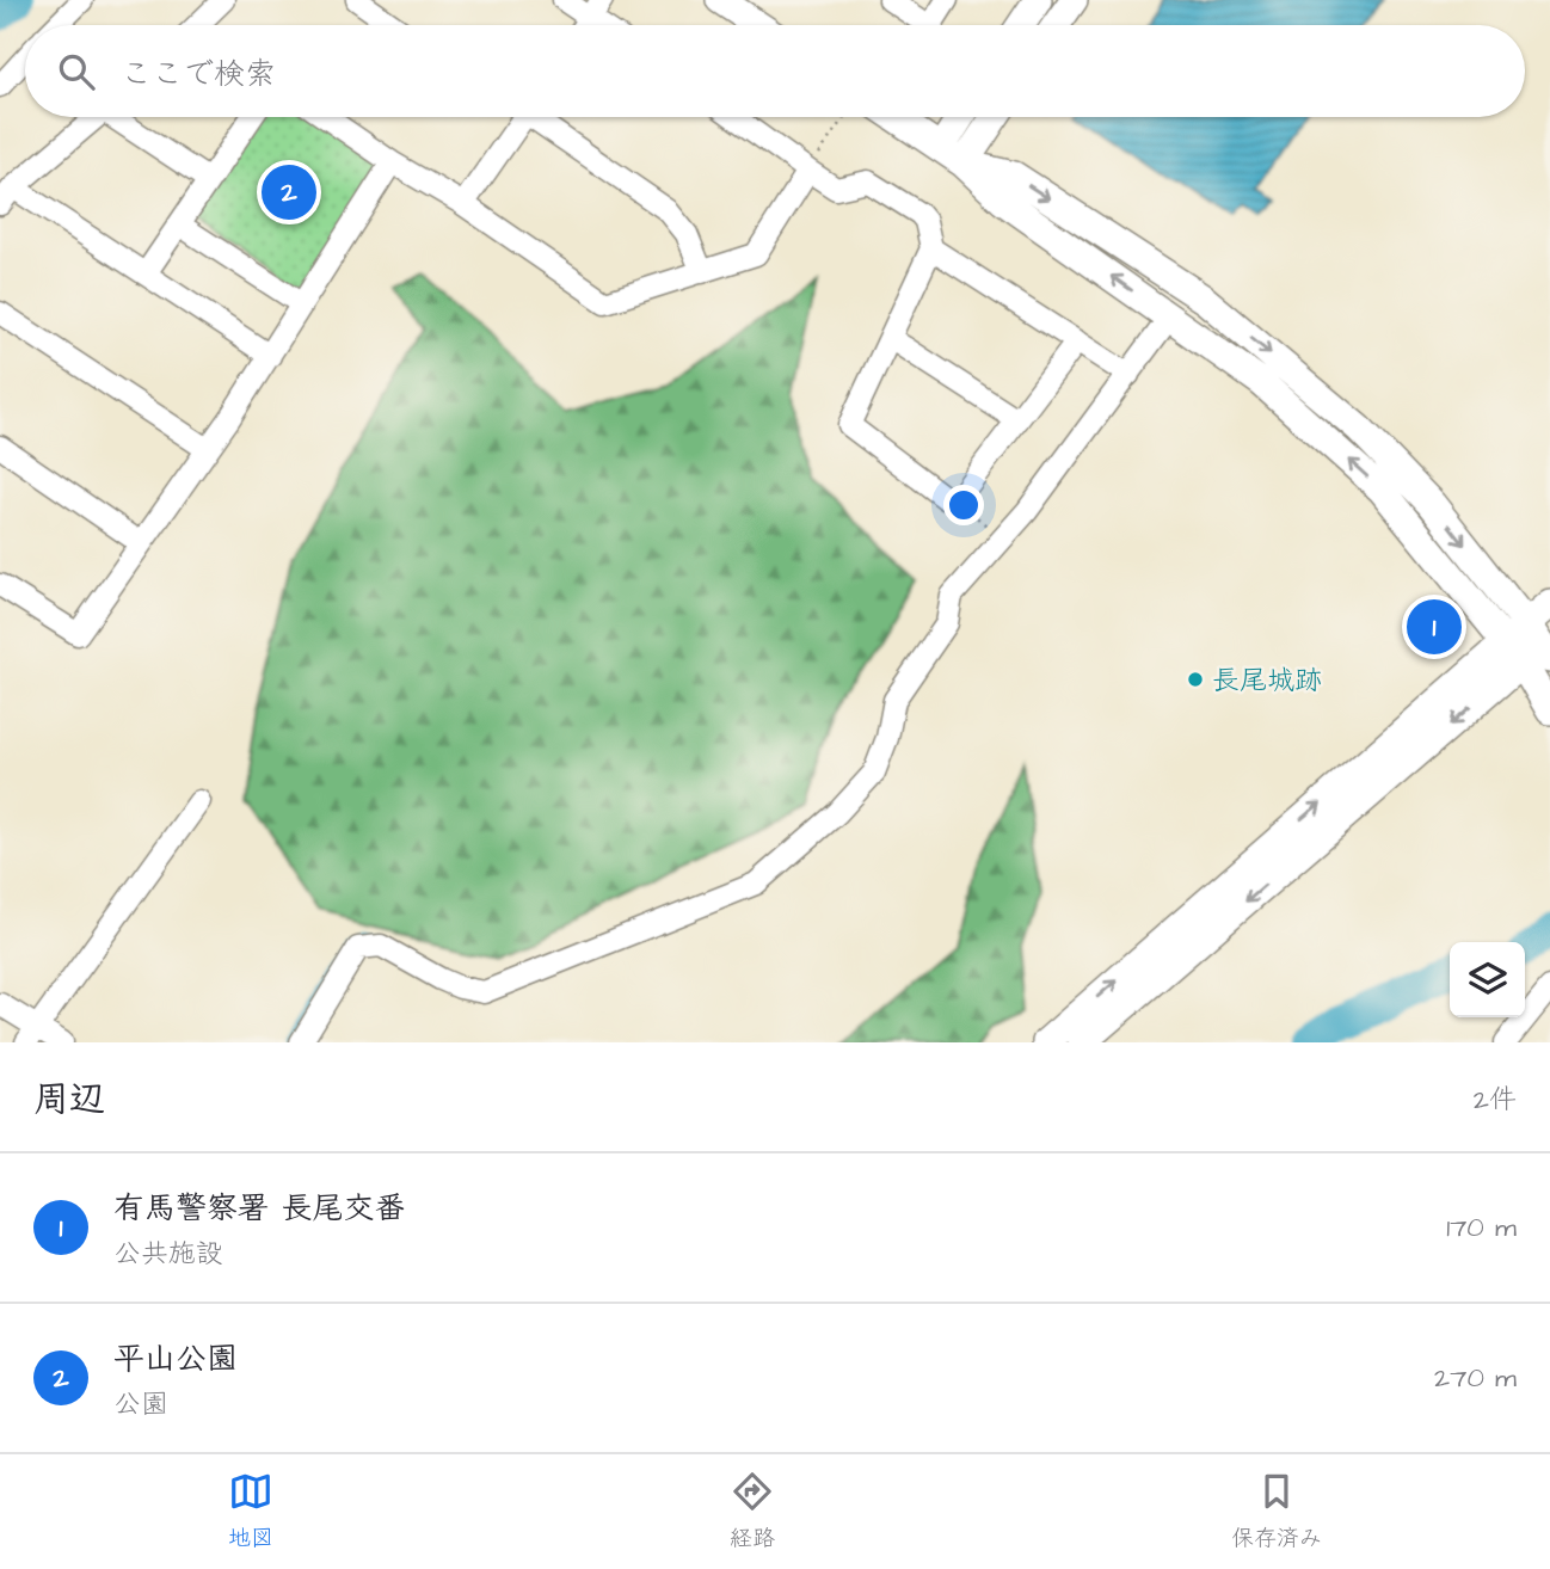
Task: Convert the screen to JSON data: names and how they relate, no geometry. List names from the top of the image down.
{
  "places": ["長尾城跡"],
  "page": {
    "search": "ここで検索",
    "pins": ["2", "1"],
    "heading": ["周辺", "2件"],
    "list": [
      {
        "mark": "1",
        "name": "有馬警察署 長尾交番",
        "note": "公共施設",
        "value": "170 m"
      },
      {
        "mark": "2",
        "name": "平山公園",
        "note": "公園",
        "value": "270 m"
      }
    ],
    "nav": ["地図", "経路", "保存済み"]
  }
}
